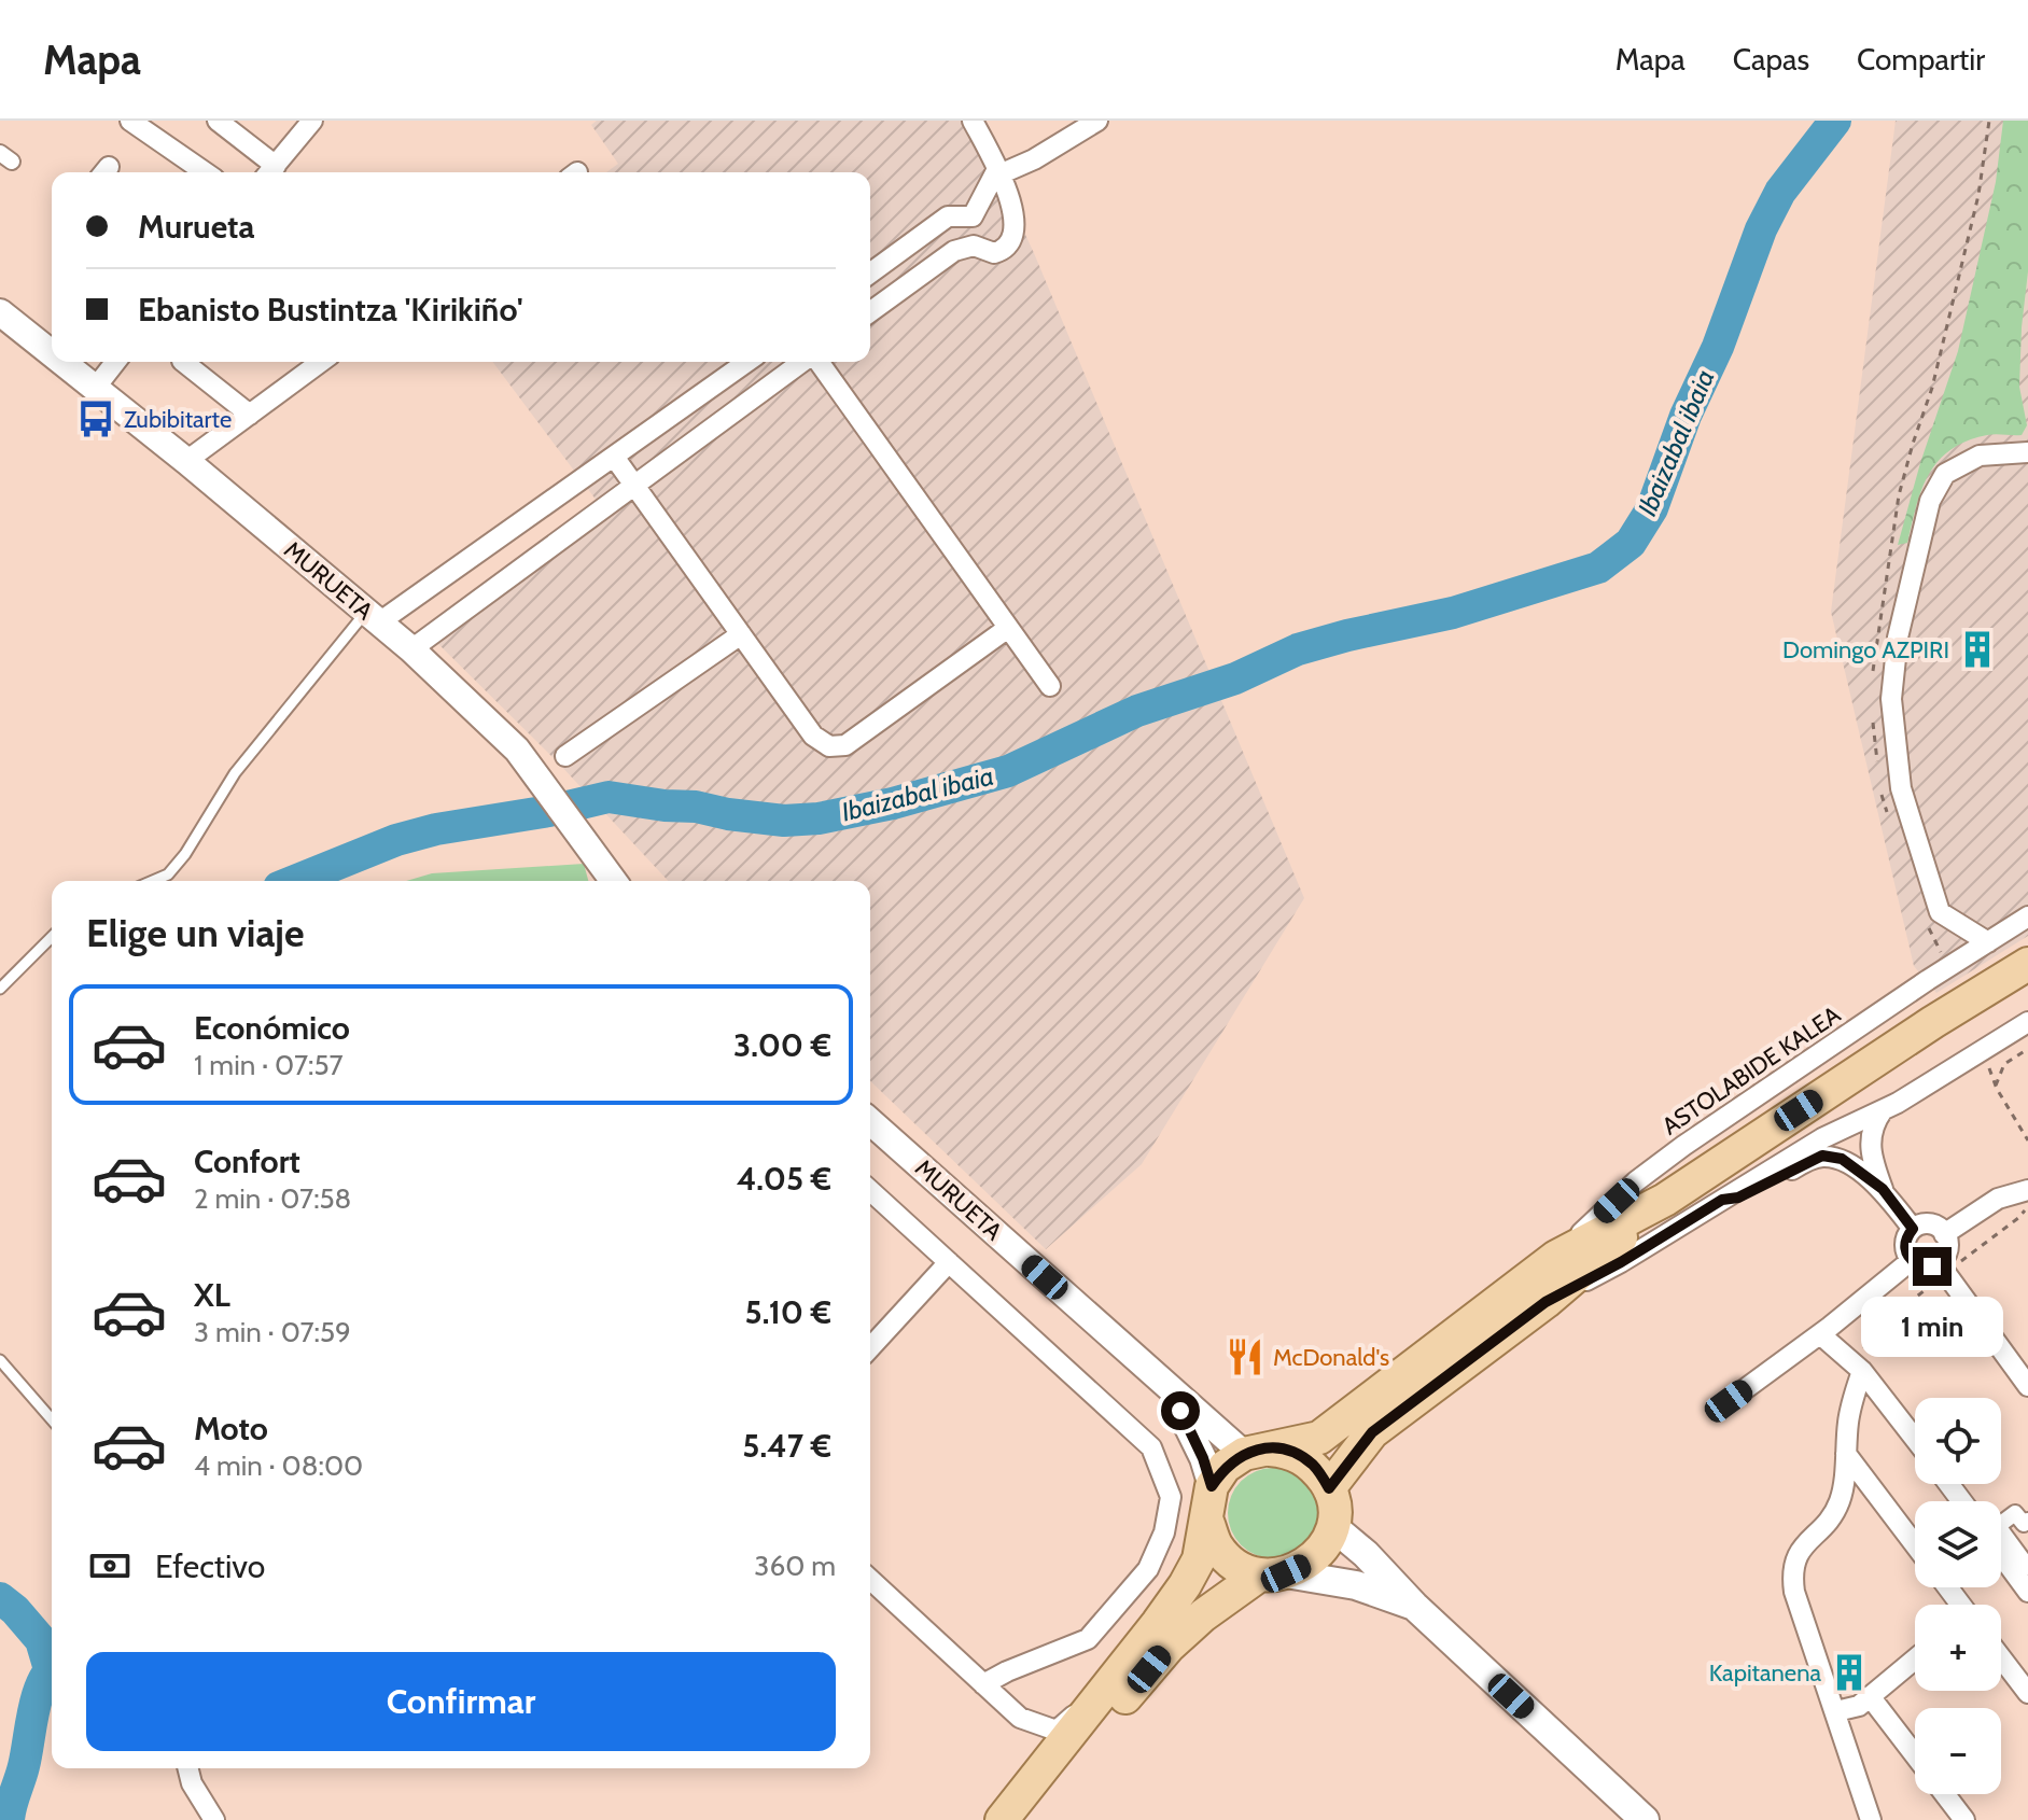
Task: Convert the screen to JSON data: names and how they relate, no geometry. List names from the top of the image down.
{
  "streets": {
    "street": ["MURUETA", "ASTOLABIDE KALEA"]
  },
  "water": ["Ibaizabal ibaia"],
  "places": {
    "bus stop": ["Zubibitarte"],
    "building": ["Domingo AZPIRI", "Kapitanena"],
    "restaurant": ["McDonald's"]
  },
  "page": {
    "header": "Mapa",
    "nav": ["Mapa", "Capas", "Compartir"],
    "banner": ["Murueta", "Ebanisto Bustintza 'Kirikiño'"],
    "heading": "Elige un viaje",
    "list": [
      {
        "name": "Económico",
        "note": "1 min · 07:57",
        "value": "3.00 €"
      },
      {
        "name": "Confort",
        "note": "2 min · 07:58",
        "value": "4.05 €"
      },
      {
        "name": "XL",
        "note": "3 min · 07:59",
        "value": "5.10 €"
      },
      {
        "name": "Moto",
        "note": "4 min · 08:00",
        "value": "5.47 €"
      }
    ],
    "bubble": "1 min",
    "map_buttons": ["+", "−"],
    "pay": ["Efectivo", "360 m"],
    "buttons": "Confirmar"
  }
}
